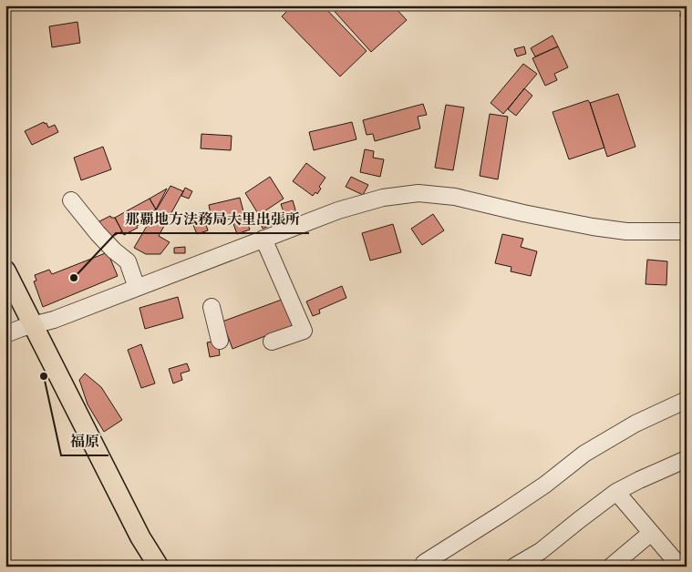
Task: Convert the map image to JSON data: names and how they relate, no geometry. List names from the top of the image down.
{
  "places": ["那覇地方法務局大里出張所", "福原"]
}
